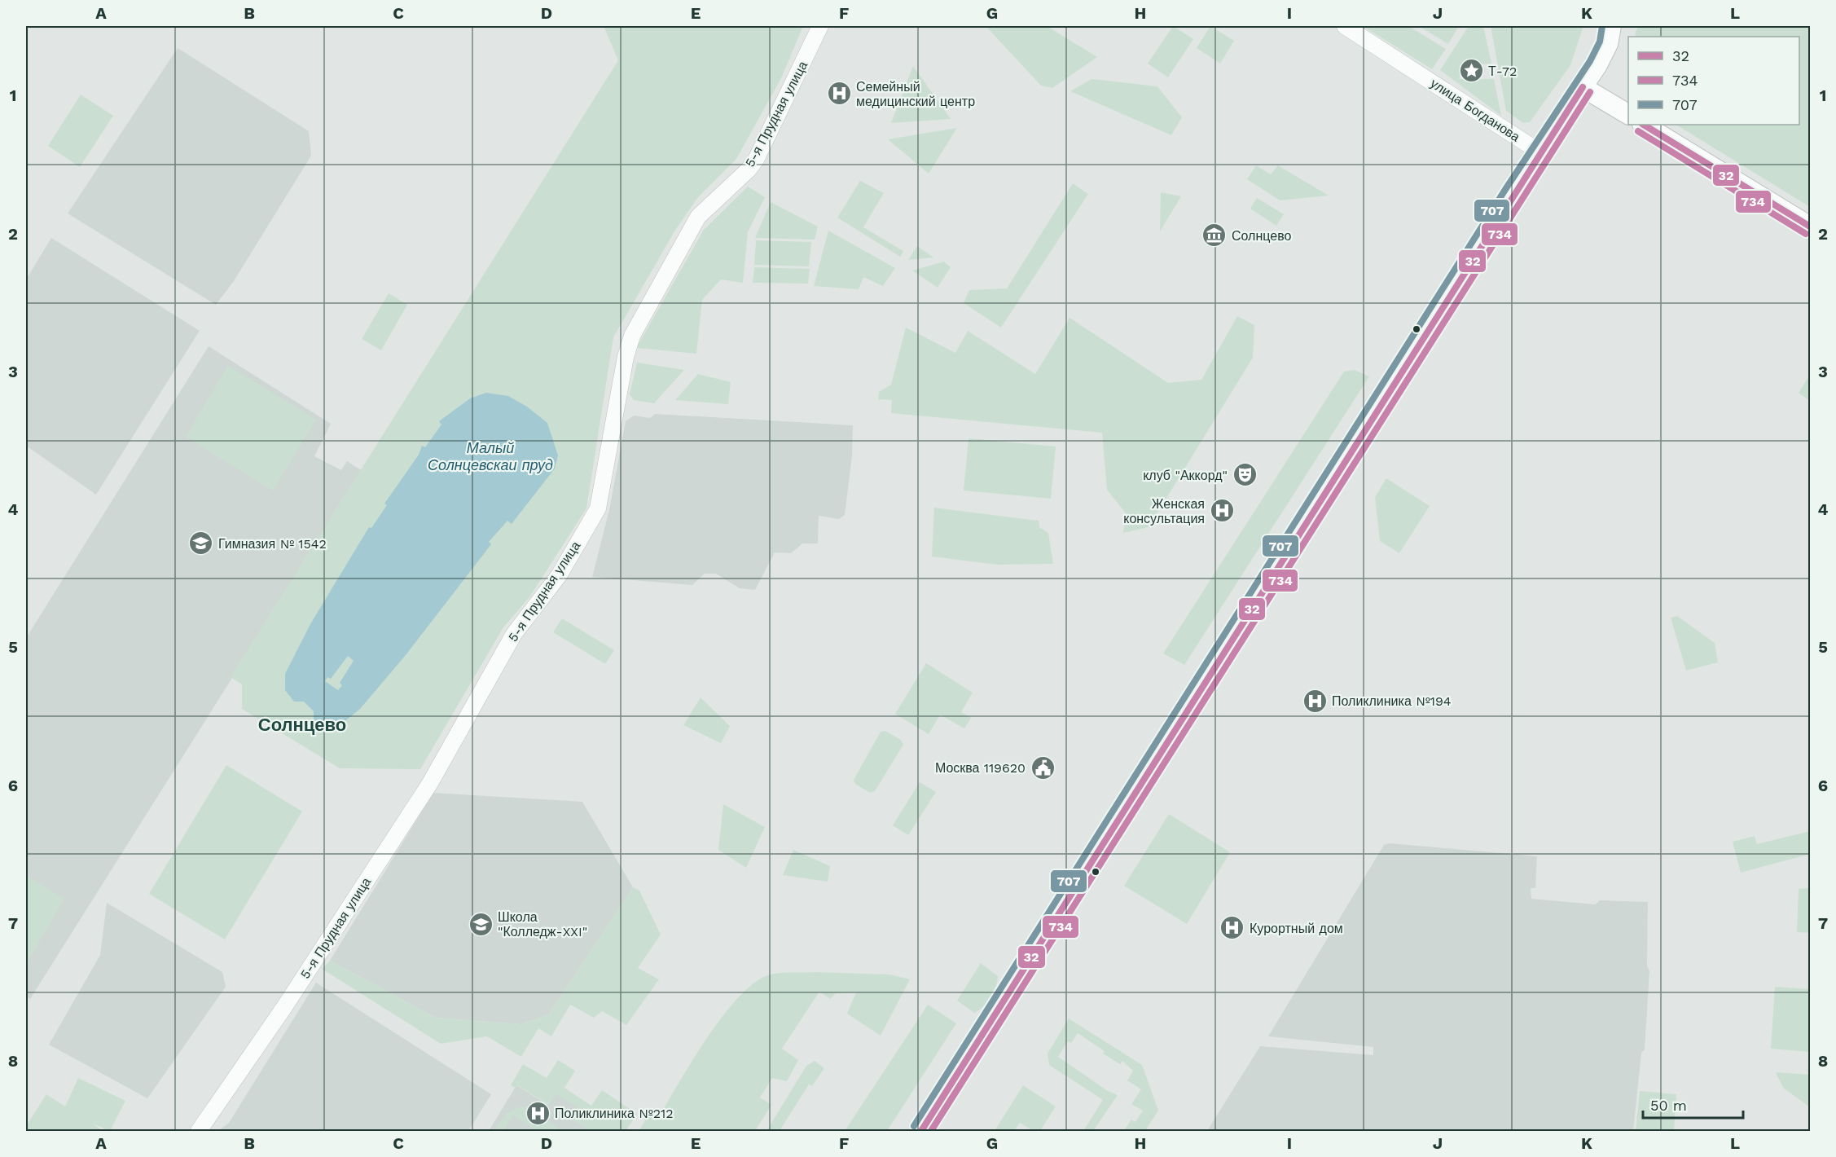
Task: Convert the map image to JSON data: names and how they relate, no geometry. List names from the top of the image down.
{
  "streets": {
    "street": ["улица Богданова", "5-я Прудная улица"]
  },
  "districts": ["Солнцево"],
  "water": ["Малый Солнцевскаи пруд"],
  "places": {
    "place": ["Т-72"],
    "hospital": [
      "Семейный медицинский центр",
      "Женская консультация",
      "Поликлиника №194",
      "Курортный дом",
      "Поликлиника №212"
    ],
    "museum": ["Солнцево"],
    "theatre": ["клуб \"Аккорд\""],
    "school or university": ["Гимназия № 1542", "Школа \"Колледж-XXI\""],
    "public building": ["Москва 119620"]
  },
  "lines": ["transit line 707", "transit line 32", "transit line 734"],
  "legend": ["32", "734", "707"],
  "scale_bar": "50 m",
  "grid": {
    "columns": [
      "A",
      "B",
      "C",
      "D",
      "E",
      "F",
      "G",
      "H",
      "I",
      "J",
      "K",
      "L"
    ],
    "rows": [
      "1",
      "2",
      "3",
      "4",
      "5",
      "6",
      "7",
      "8"
    ]
  }
}
